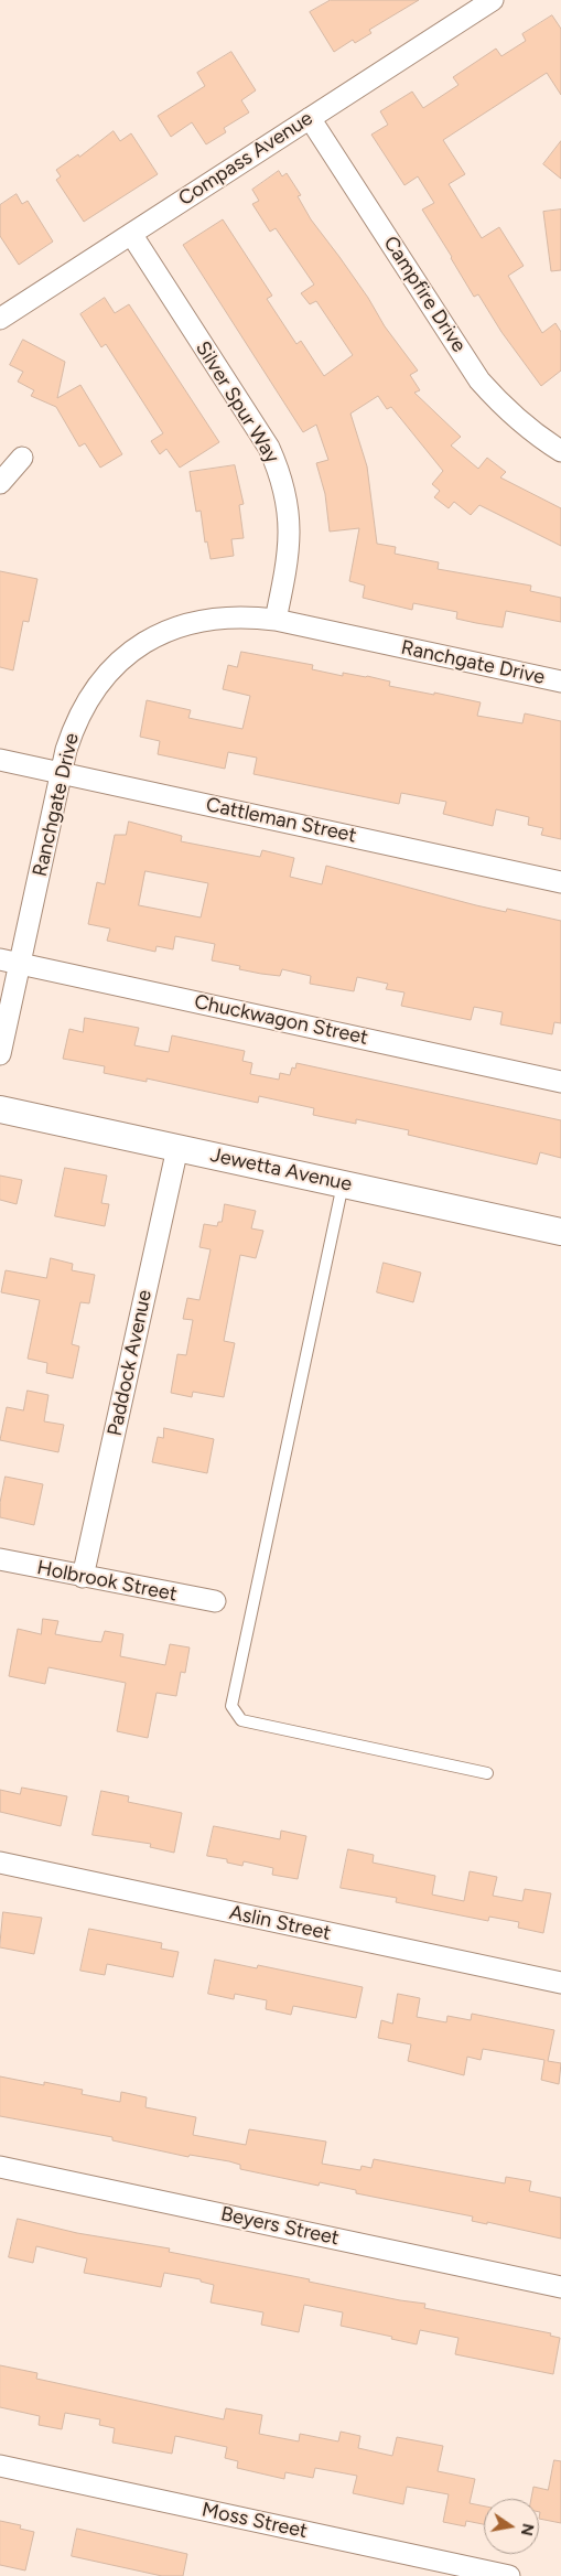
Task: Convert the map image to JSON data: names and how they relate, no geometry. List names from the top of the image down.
{
  "streets": {
    "street": [
      "Compass Avenue",
      "Campfire Drive",
      "Silver Spur Way",
      "Ranchgate Drive",
      "Cattleman Street",
      "Chuckwagon Street",
      "Jewetta Avenue",
      "Paddock Avenue",
      "Holbrook Street",
      "Aslin Street",
      "Beyers Street",
      "Moss Street"
    ]
  },
  "crossings": [
    ["Compass Avenue", "Campfire Drive"],
    ["Compass Avenue", "Silver Spur Way"],
    ["Silver Spur Way", "Ranchgate Drive"],
    ["Ranchgate Drive", "Cattleman Street"],
    ["Ranchgate Drive", "Chuckwagon Street"],
    ["Jewetta Avenue", "Paddock Avenue"],
    ["Paddock Avenue", "Holbrook Street"]
  ],
  "north": "right"
}
